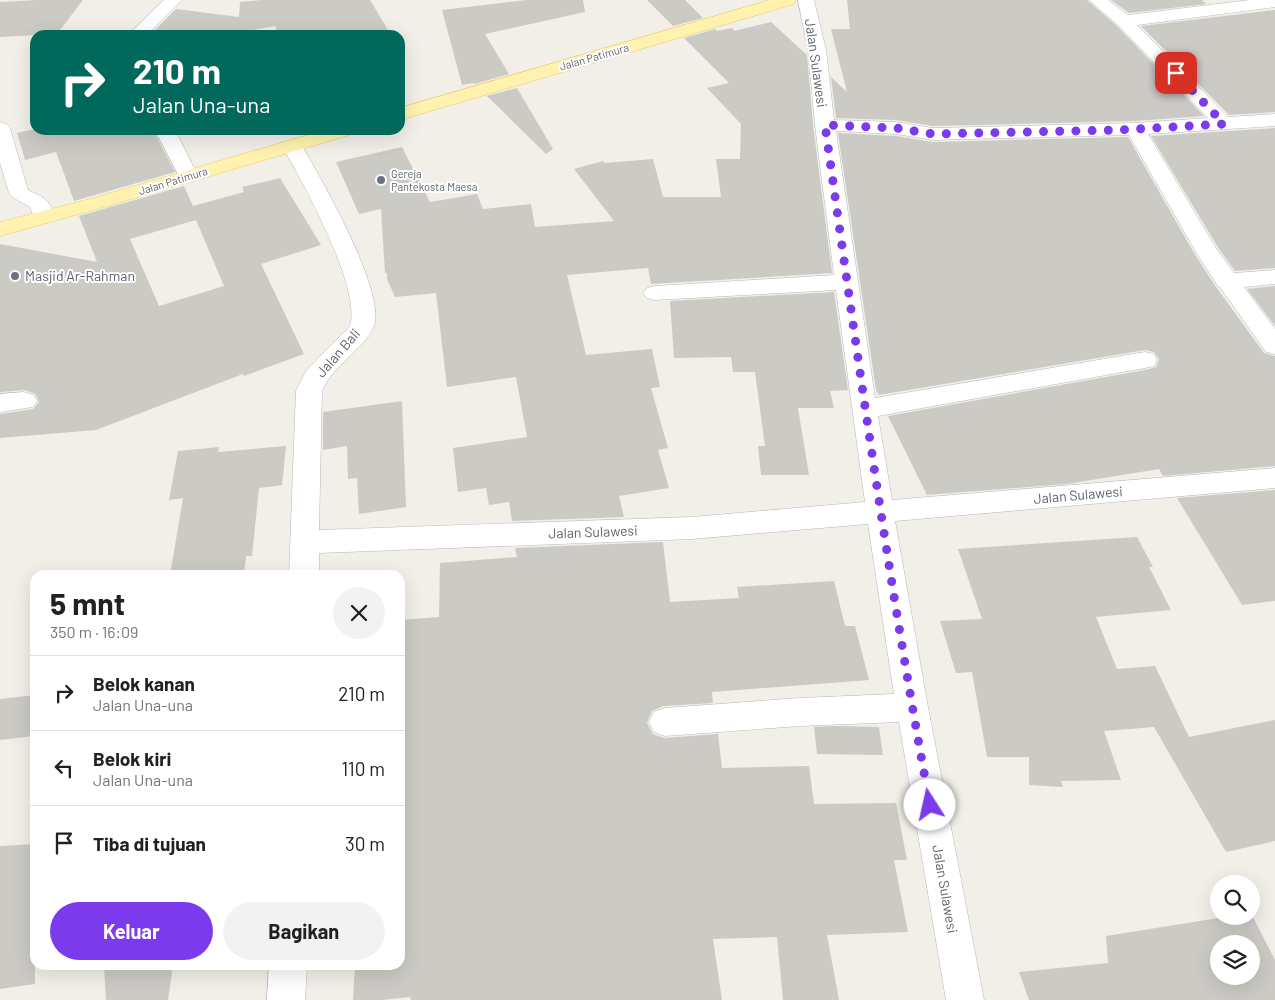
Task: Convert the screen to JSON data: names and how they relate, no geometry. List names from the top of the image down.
{
  "streets": {
    "main road": ["Jalan Patimura"],
    "street": ["Jalan Sulawesi", "Jalan Bali"]
  },
  "crossings": [
    ["Jalan Patimura", "Jalan Bali"],
    ["Jalan Sulawesi", "Jalan Bali"]
  ],
  "places": ["Gereja Pantekosta Maesa", "Masjid Ar-Rahman"],
  "page": {
    "turn": ["210 m", "Jalan Una-una"],
    "heading": ["5 mnt", "350 m · 16:09"],
    "list": [
      {
        "name": "Belok kanan",
        "note": "Jalan Una-una",
        "value": "210 m"
      },
      {
        "name": "Belok kiri",
        "note": "Jalan Una-una",
        "value": "110 m"
      },
      {
        "name": "Tiba di tujuan",
        "value": "30 m"
      }
    ],
    "buttons": ["Keluar", "Bagikan"]
  }
}
